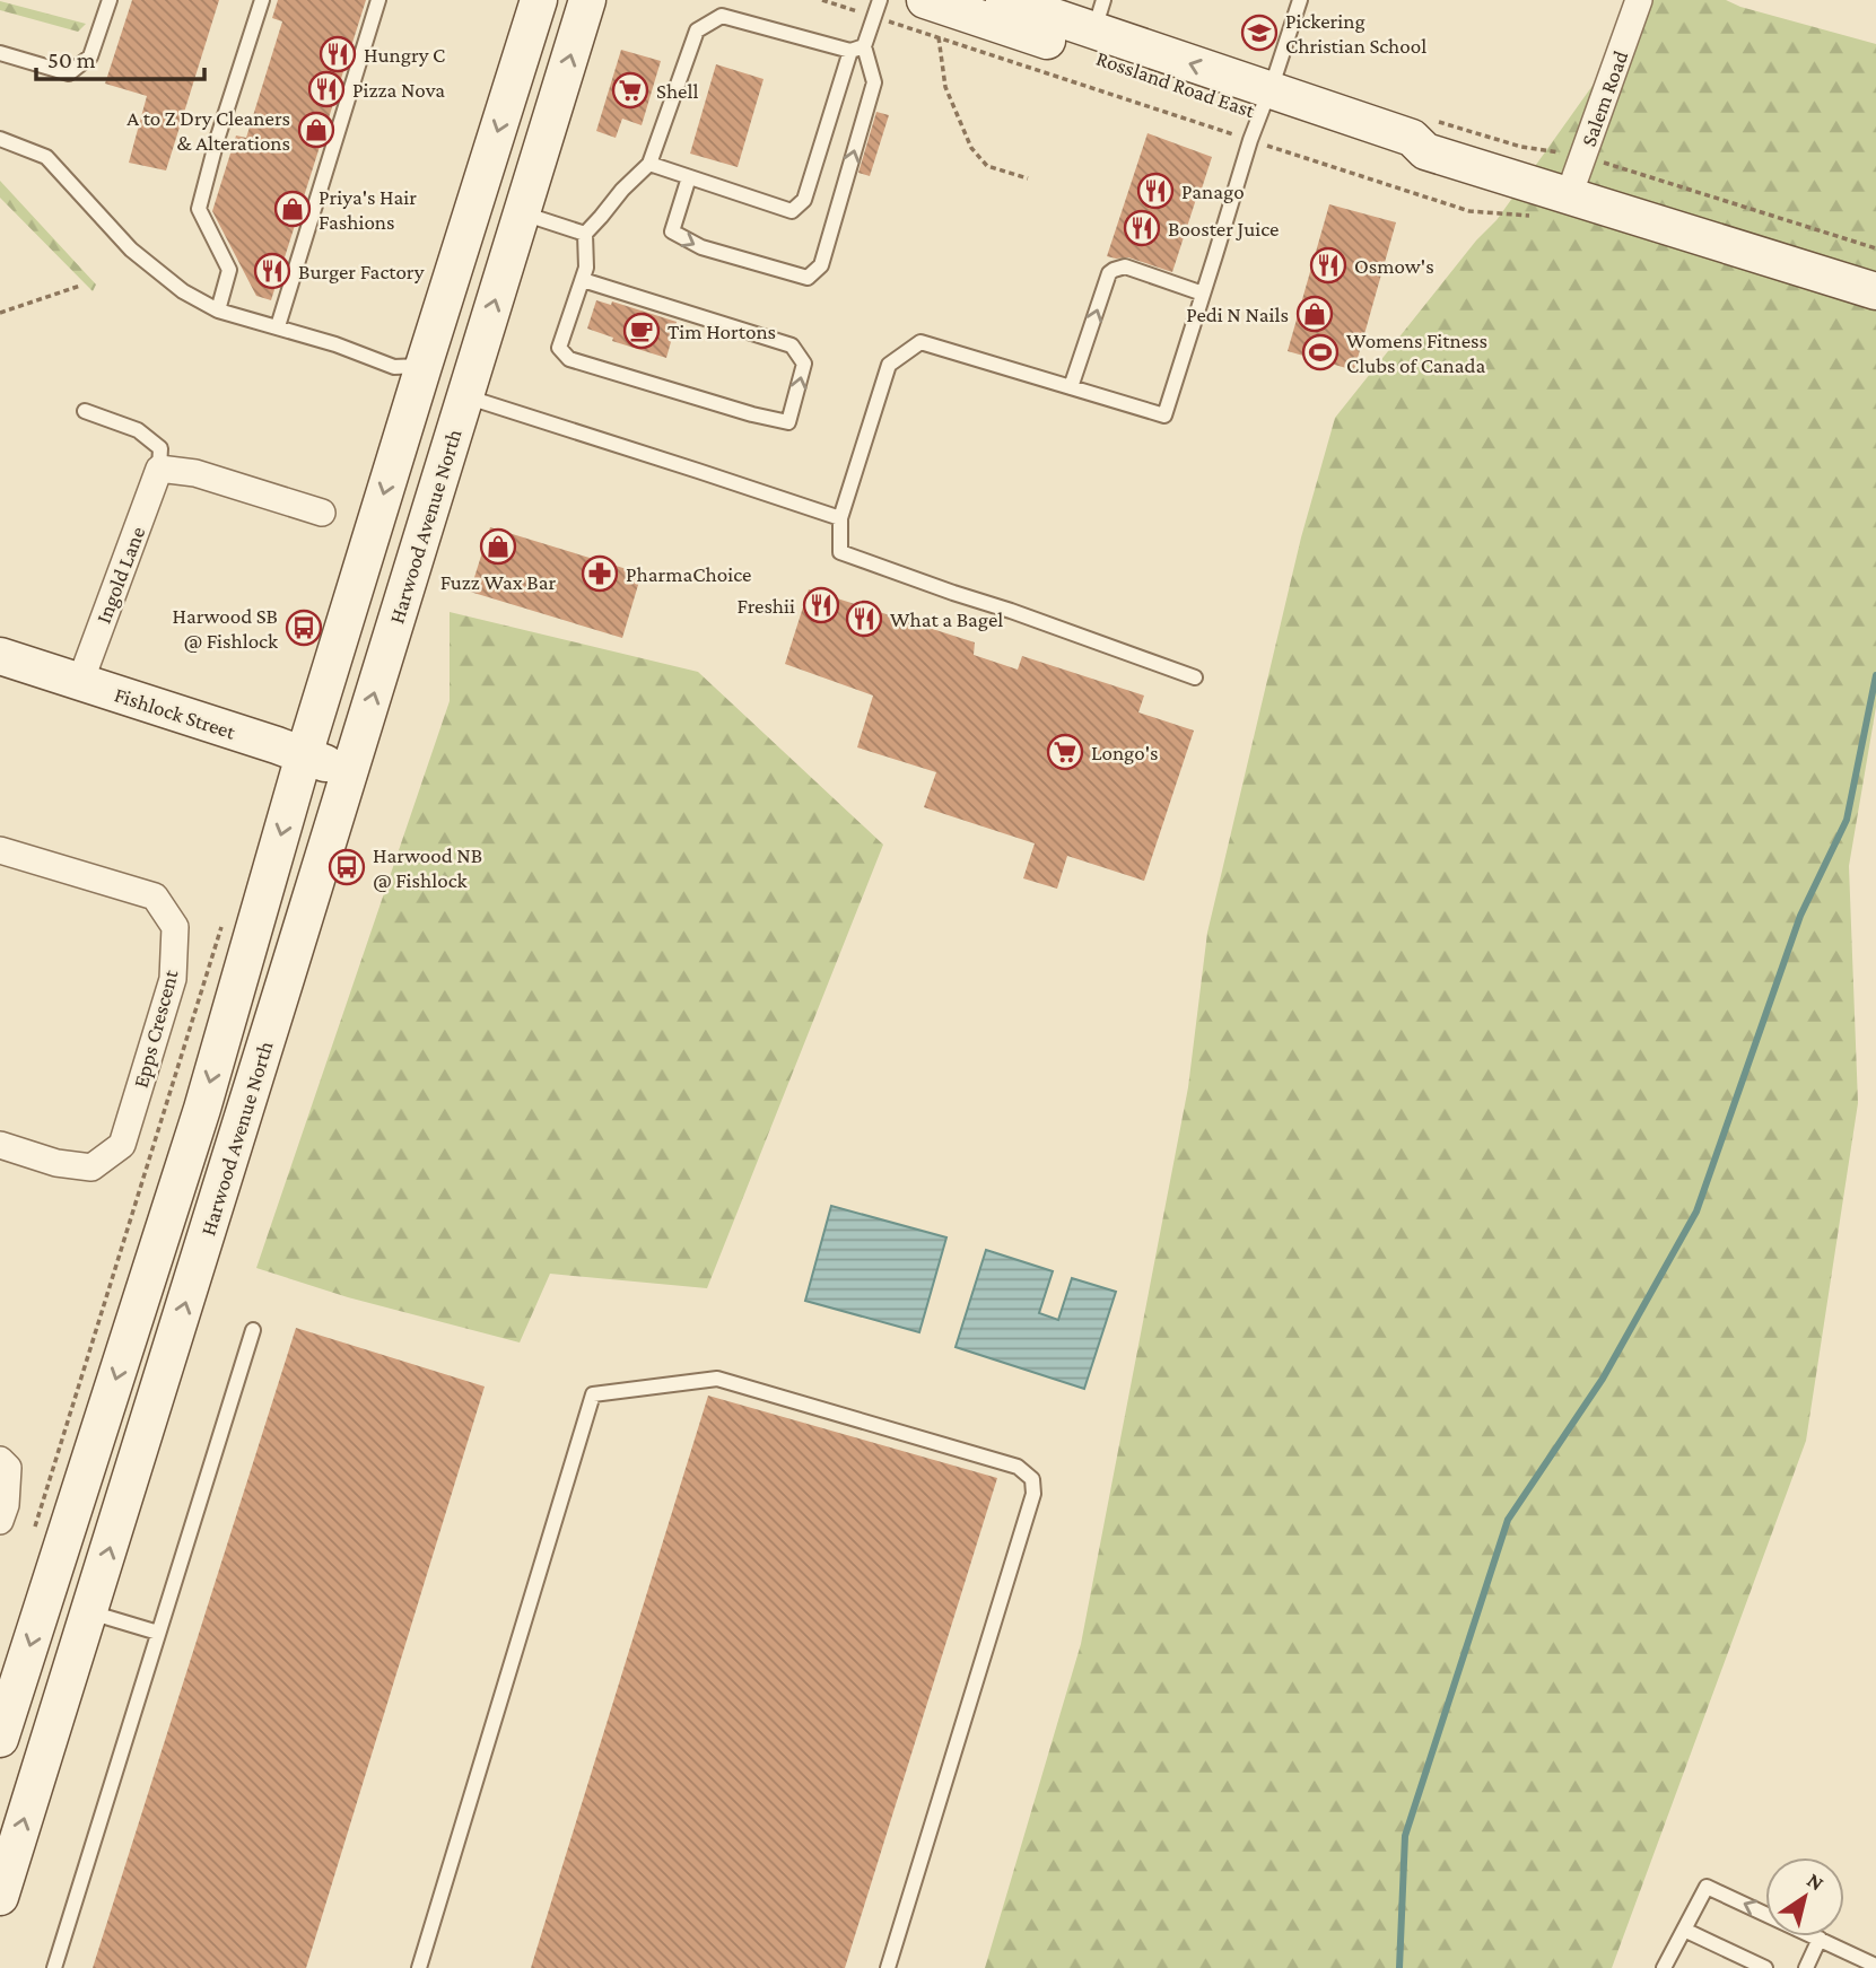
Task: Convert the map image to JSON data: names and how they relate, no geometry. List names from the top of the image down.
{
  "streets": {
    "main road": ["Rossland Road East", "Harwood Avenue North", "Fishlock Street"],
    "street": ["Salem Road", "Ingold Lane", "Epps Crescent"]
  },
  "crossings": [
    ["Rossland Road East", "Salem Road"],
    ["Harwood Avenue North", "Fishlock Street"],
    ["Ingold Lane", "Fishlock Street"]
  ],
  "places": {
    "school or university": ["Pickering Christian School"],
    "restaurant": [
      "Hungry C",
      "Pizza Nova",
      "Panago",
      "Booster Juice",
      "Osmow's",
      "Burger Factory",
      "Freshii",
      "What a Bagel"
    ],
    "supermarket": ["Shell", "Longo's"],
    "shop": [
      "A to Z Dry Cleaners & Alterations",
      "Priya's Hair Fashions",
      "Pedi N Nails",
      "Fuzz Wax Bar"
    ],
    "cafe": ["Tim Hortons"],
    "sports": ["Womens Fitness Clubs of Canada"],
    "pharmacy": ["PharmaChoice"],
    "bus stop": ["Harwood SB @ Fishlock", "Harwood NB @ Fishlock"]
  },
  "scale_bar": "50 m",
  "north": "top right"
}
